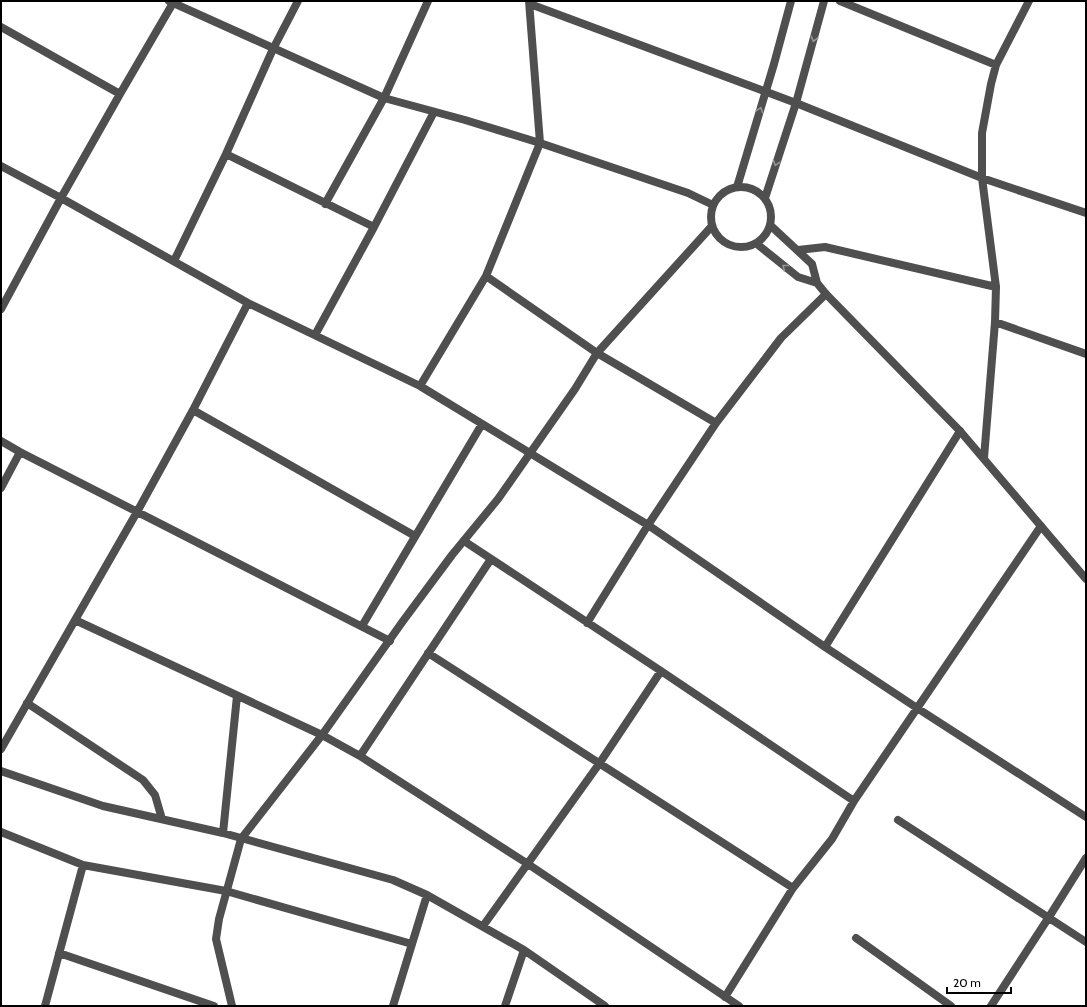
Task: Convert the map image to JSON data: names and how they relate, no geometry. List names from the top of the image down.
{
  "scale_bar": "20 m"
}
